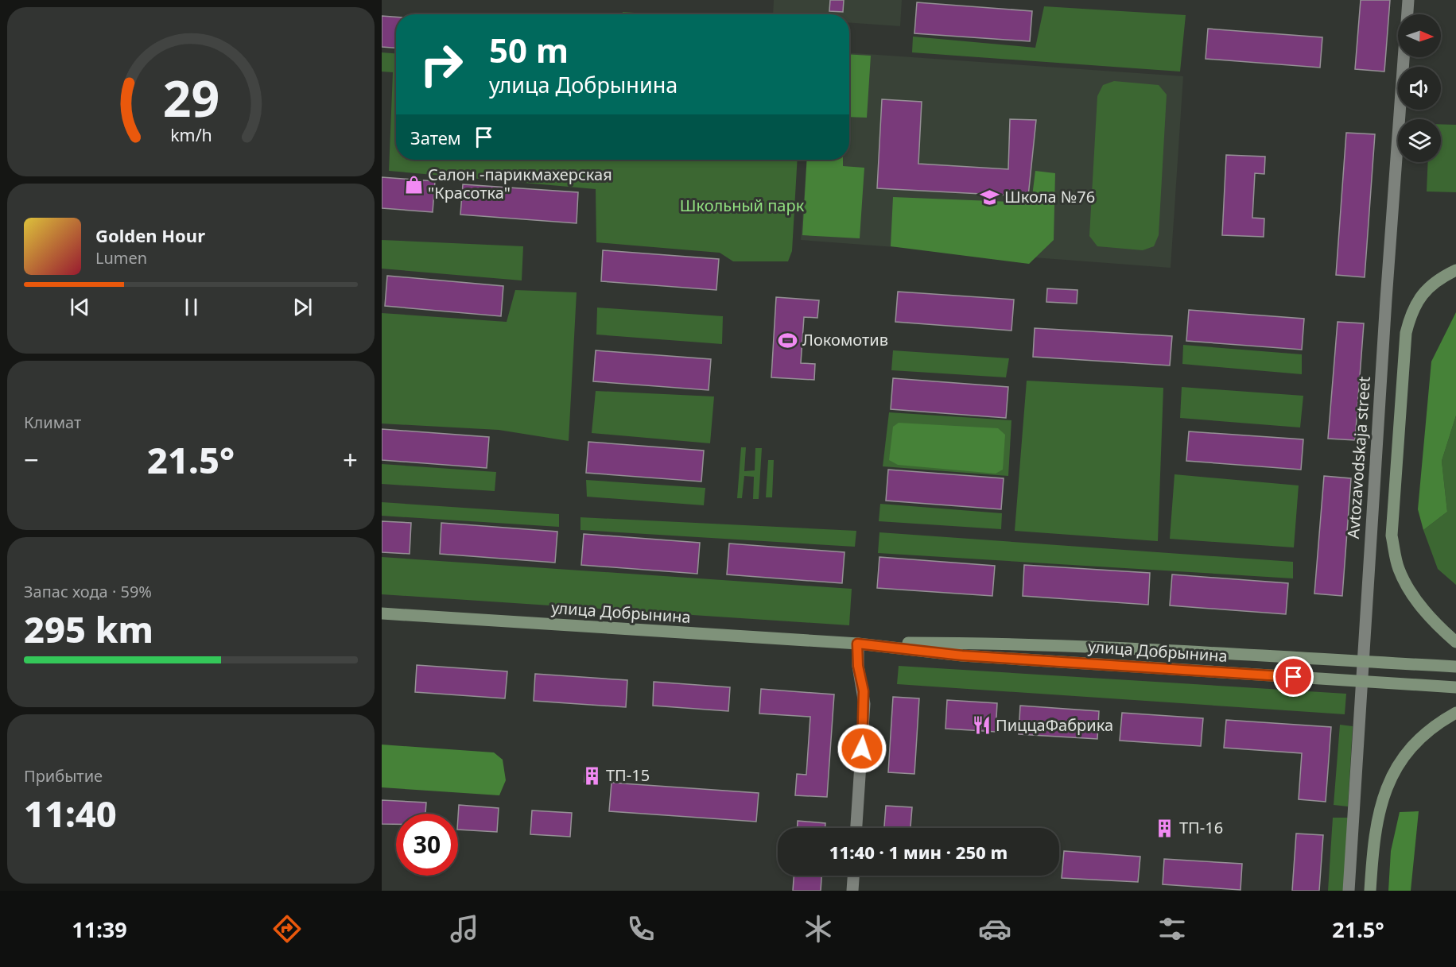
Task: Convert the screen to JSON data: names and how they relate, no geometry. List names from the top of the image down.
{
  "streets": {
    "main road": ["улица Добрынина"],
    "street": ["Avtozavodskaja street"]
  },
  "parks": ["Школьный парк"],
  "places": {
    "shop": ["Салон -парикмахерская \"Красотка\""],
    "school or university": ["Школа №76"],
    "sports": ["Локомотив"],
    "restaurant": ["ПиццаФабрика"],
    "building": ["ТП-15", "ТП-16"]
  },
  "north": "right",
  "page": {
    "turn": ["50 m", "улица Добрынина"],
    "then": "Затем",
    "song": ["Golden Hour", "Lumen"],
    "tile": [
      "Климат",
      ["Запас хода · 59%", "295 km"],
      ["Прибытие", "11:40"]
    ],
    "heat": ["−", "21.5°", "+"],
    "limit": "30",
    "trip": "11:40 · 1 мин · 250 m",
    "tabs": ["11:39", "21.5°"],
    "gauge": ["29", "km/h"]
  }
}
